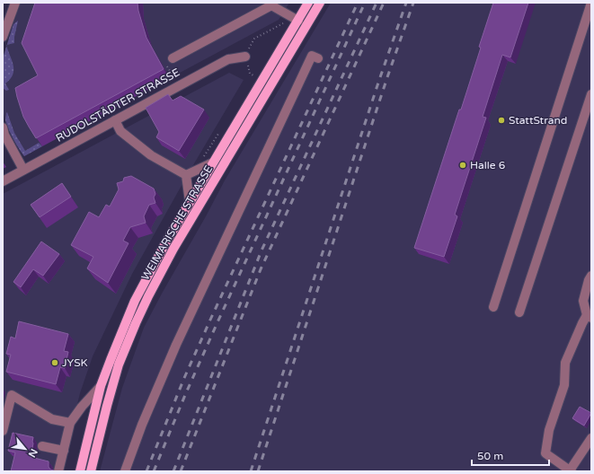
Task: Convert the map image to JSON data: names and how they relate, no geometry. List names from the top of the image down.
{
  "streets": {
    "main road": ["WEIMARISCHE STRASSE"],
    "street": ["RUDOLSTÄDTER STRASSE"]
  },
  "places": ["StattStrand", "Halle 6", "JYSK"],
  "scale_bar": "50 m",
  "north": "bottom right"
}
